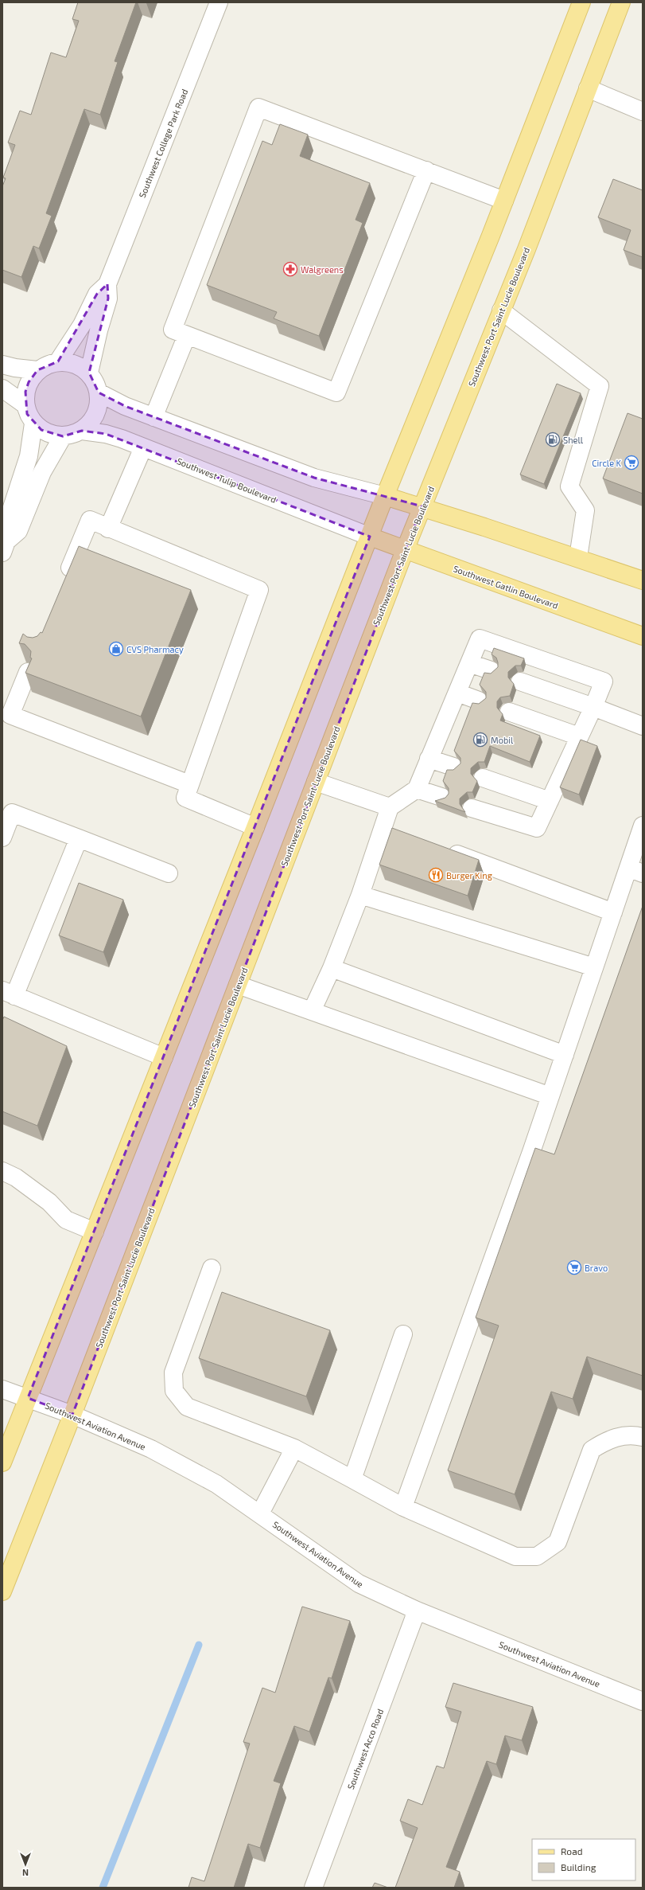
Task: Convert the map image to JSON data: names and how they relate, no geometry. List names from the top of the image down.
{
  "streets": {
    "main road": ["Southwest Port Saint Lucie Boulevard", "Southwest Gatlin Boulevard"],
    "street": [
      "Southwest College Park Road",
      "Southwest Tulip Boulevard",
      "Southwest Aviation Avenue",
      "Southwest Acco Road"
    ]
  },
  "crossings": [
    ["Southwest College Park Road", "Southwest Tulip Boulevard"],
    ["Southwest Port Saint Lucie Boulevard", "Southwest Gatlin Boulevard"],
    ["Southwest Port Saint Lucie Boulevard", "Southwest Aviation Avenue"],
    ["Southwest Tulip Boulevard", "Southwest Gatlin Boulevard"],
    ["Southwest Aviation Avenue", "Southwest Acco Road"]
  ],
  "places": {
    "pharmacy": ["Walgreens"],
    "fuel station": ["Shell", "Mobil"],
    "supermarket": ["Circle K", "Bravo"],
    "shop": ["CVS Pharmacy"],
    "restaurant": ["Burger King"]
  },
  "legend": ["Road", "Building"],
  "north": "bottom"
}
